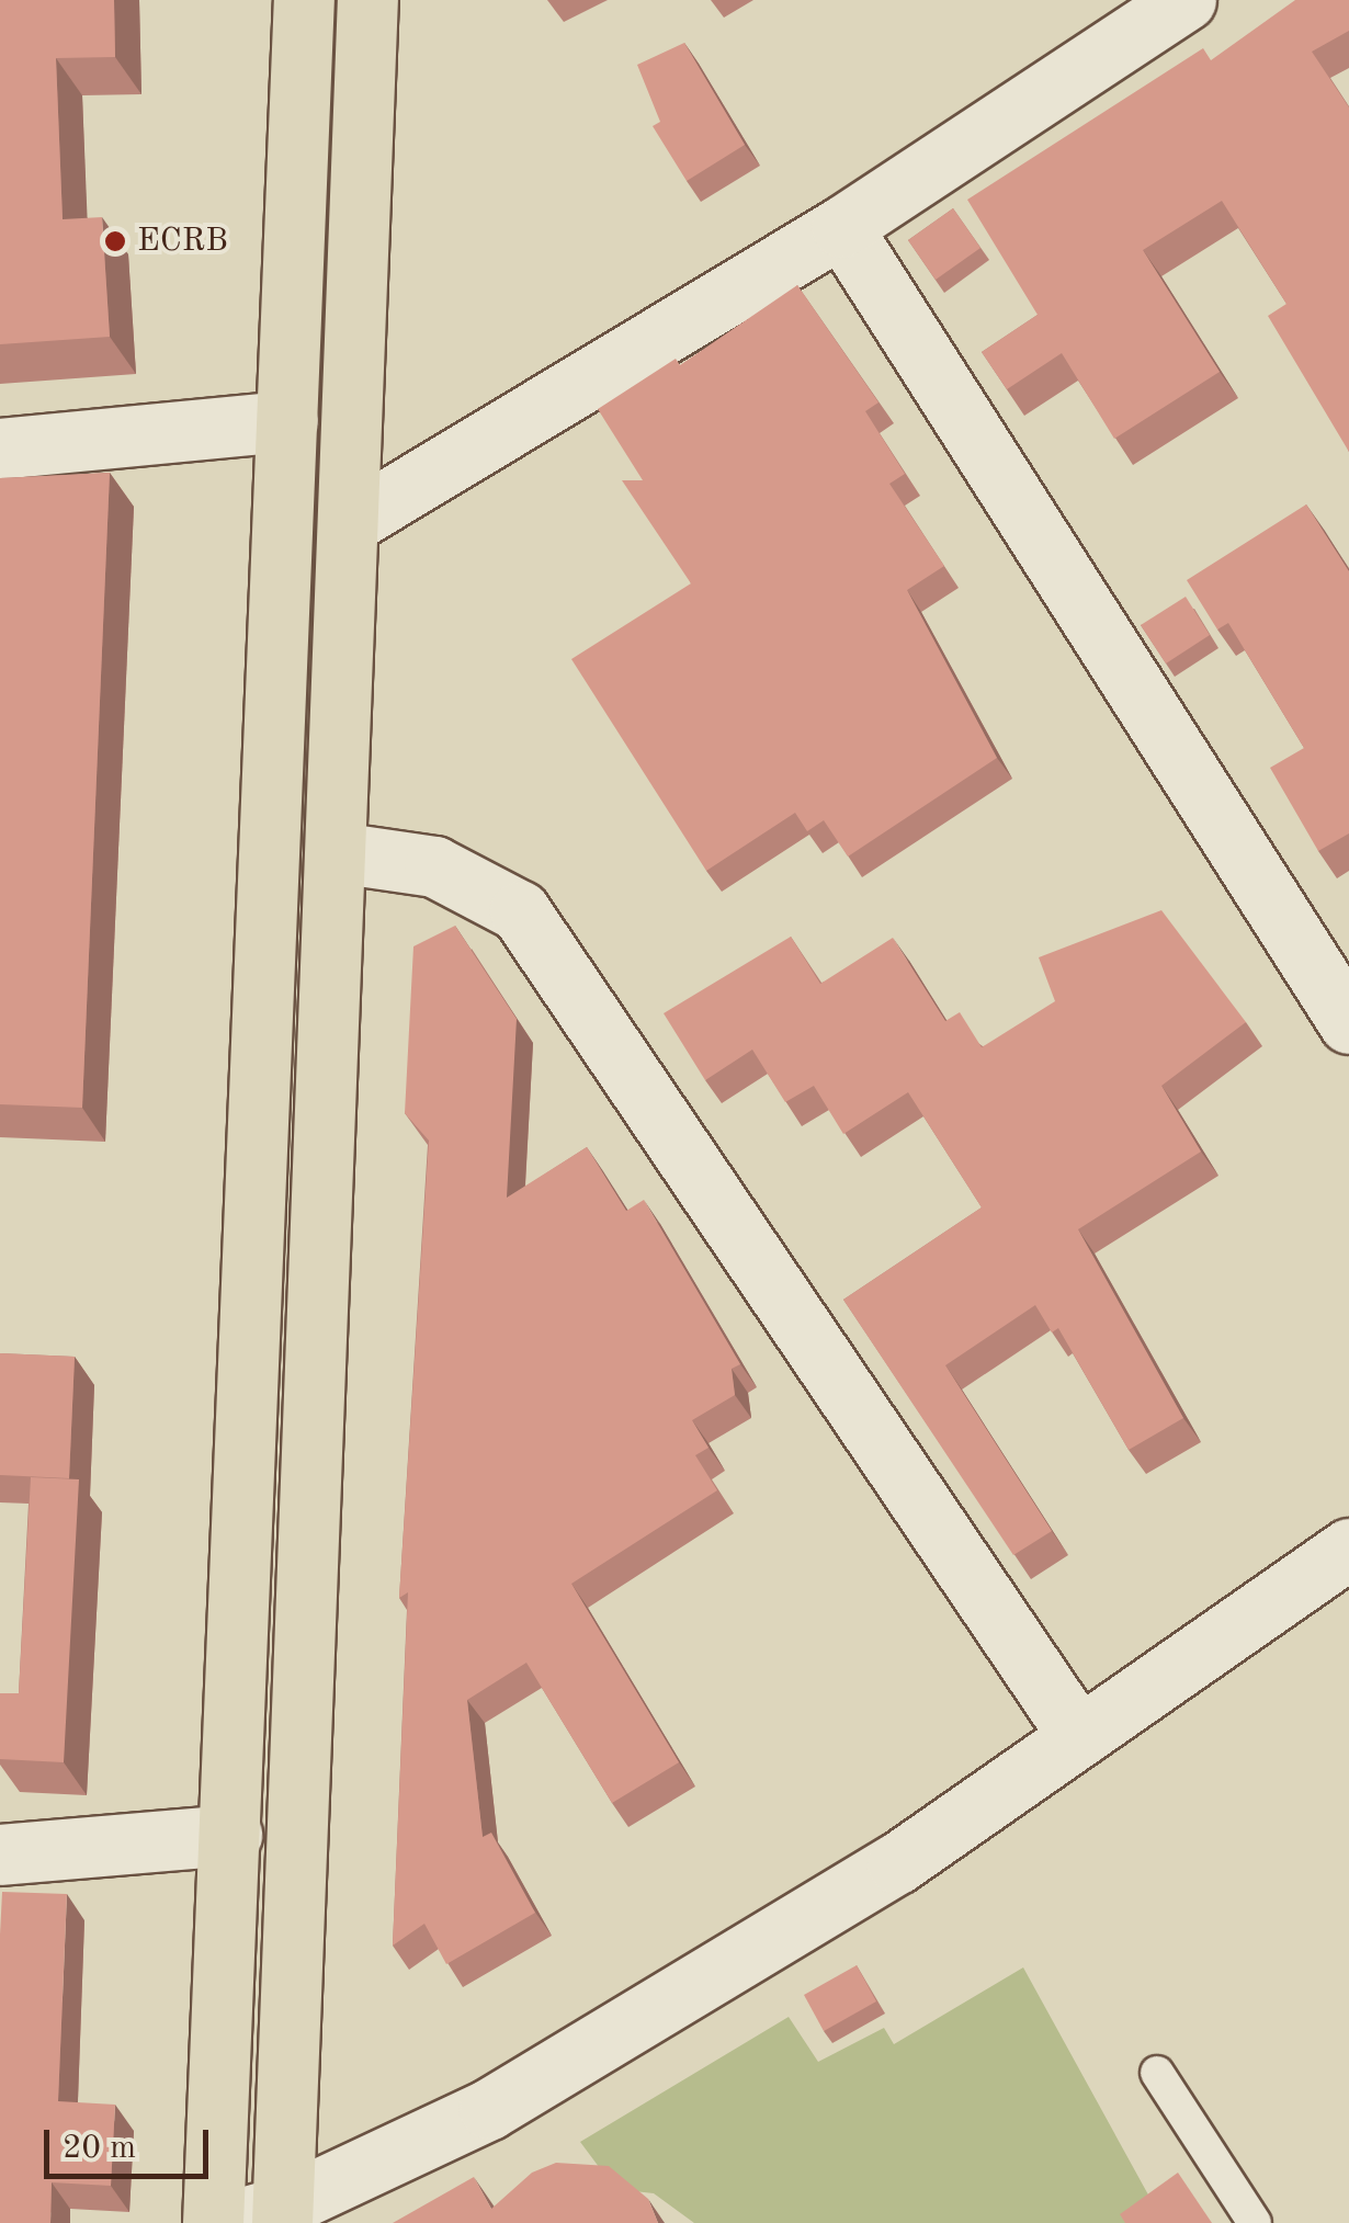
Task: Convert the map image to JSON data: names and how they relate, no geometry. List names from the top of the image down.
{
  "places": ["ECRB"],
  "scale_bar": "20 m"
}
